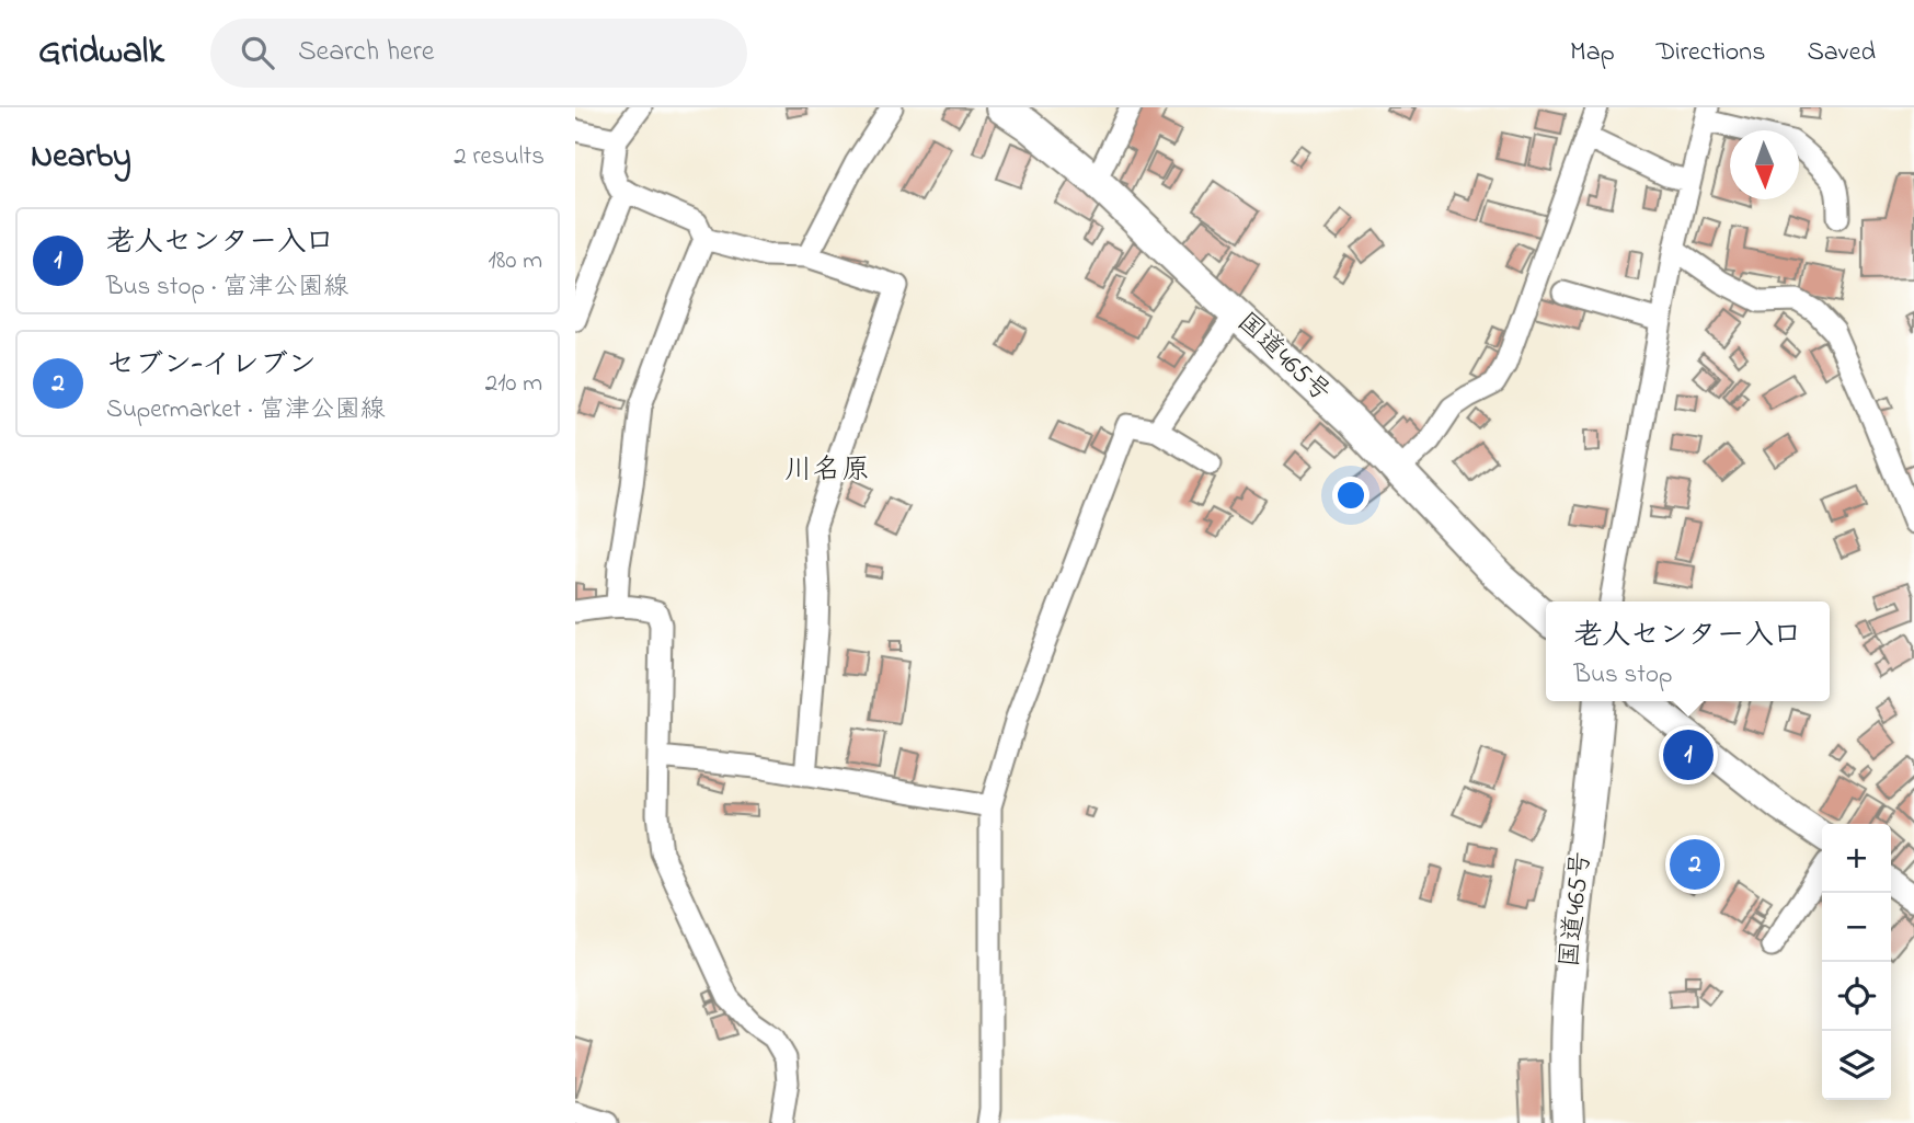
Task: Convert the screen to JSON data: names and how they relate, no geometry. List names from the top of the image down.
{
  "streets": {
    "highway": ["国道465号"]
  },
  "districts": ["川名原"],
  "north": "bottom",
  "page": {
    "header": "Gridwalk",
    "search": "Search here",
    "nav": ["Map", "Directions", "Saved"],
    "heading": ["Nearby", "2 results"],
    "list": [
      {
        "mark": "1",
        "name": "老人センター入口",
        "note": "Bus stop · 富津公園線",
        "value": "180 m"
      },
      {
        "mark": "2",
        "name": "セブン-イレブン",
        "note": "Supermarket · 富津公園線",
        "value": "210 m"
      }
    ],
    "popup": ["老人センター入口", "Bus stop"],
    "pins": ["1", "2"],
    "map_buttons": ["+", "−"]
  }
}
